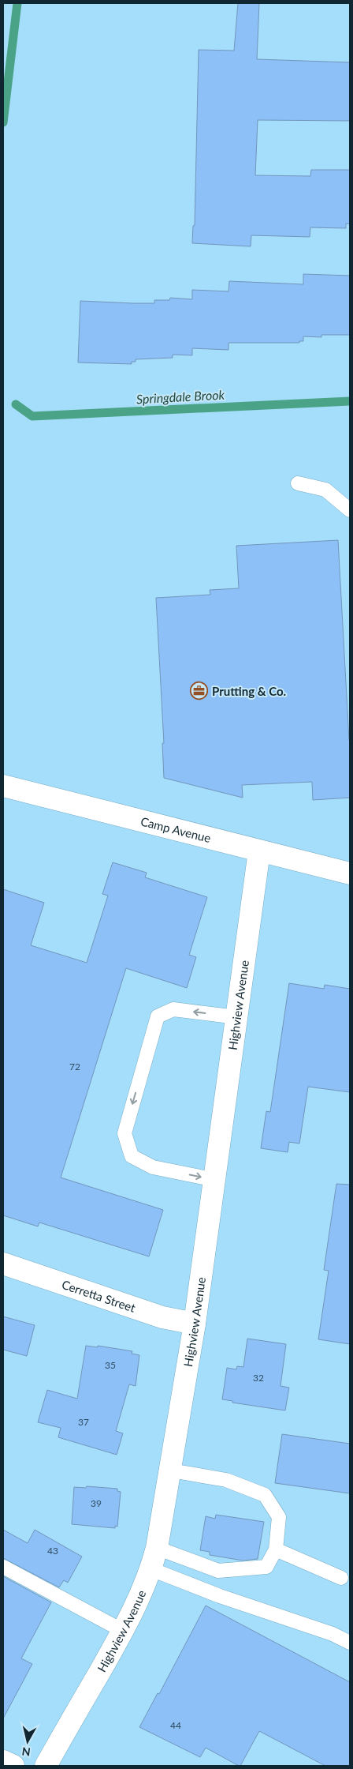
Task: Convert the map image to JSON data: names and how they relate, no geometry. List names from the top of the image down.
{
  "streets": {
    "street": ["Camp Avenue", "Highview Avenue", "Cerretta Street"]
  },
  "crossings": [
    ["Camp Avenue", "Highview Avenue"],
    ["Highview Avenue", "Cerretta Street"]
  ],
  "water": ["Springdale Brook"],
  "places": {
    "office": ["Prutting & Co."]
  },
  "house_numbers": [
    "72",
    "35",
    "32",
    "37",
    "39",
    "43",
    "44"
  ],
  "north": "bottom"
}
